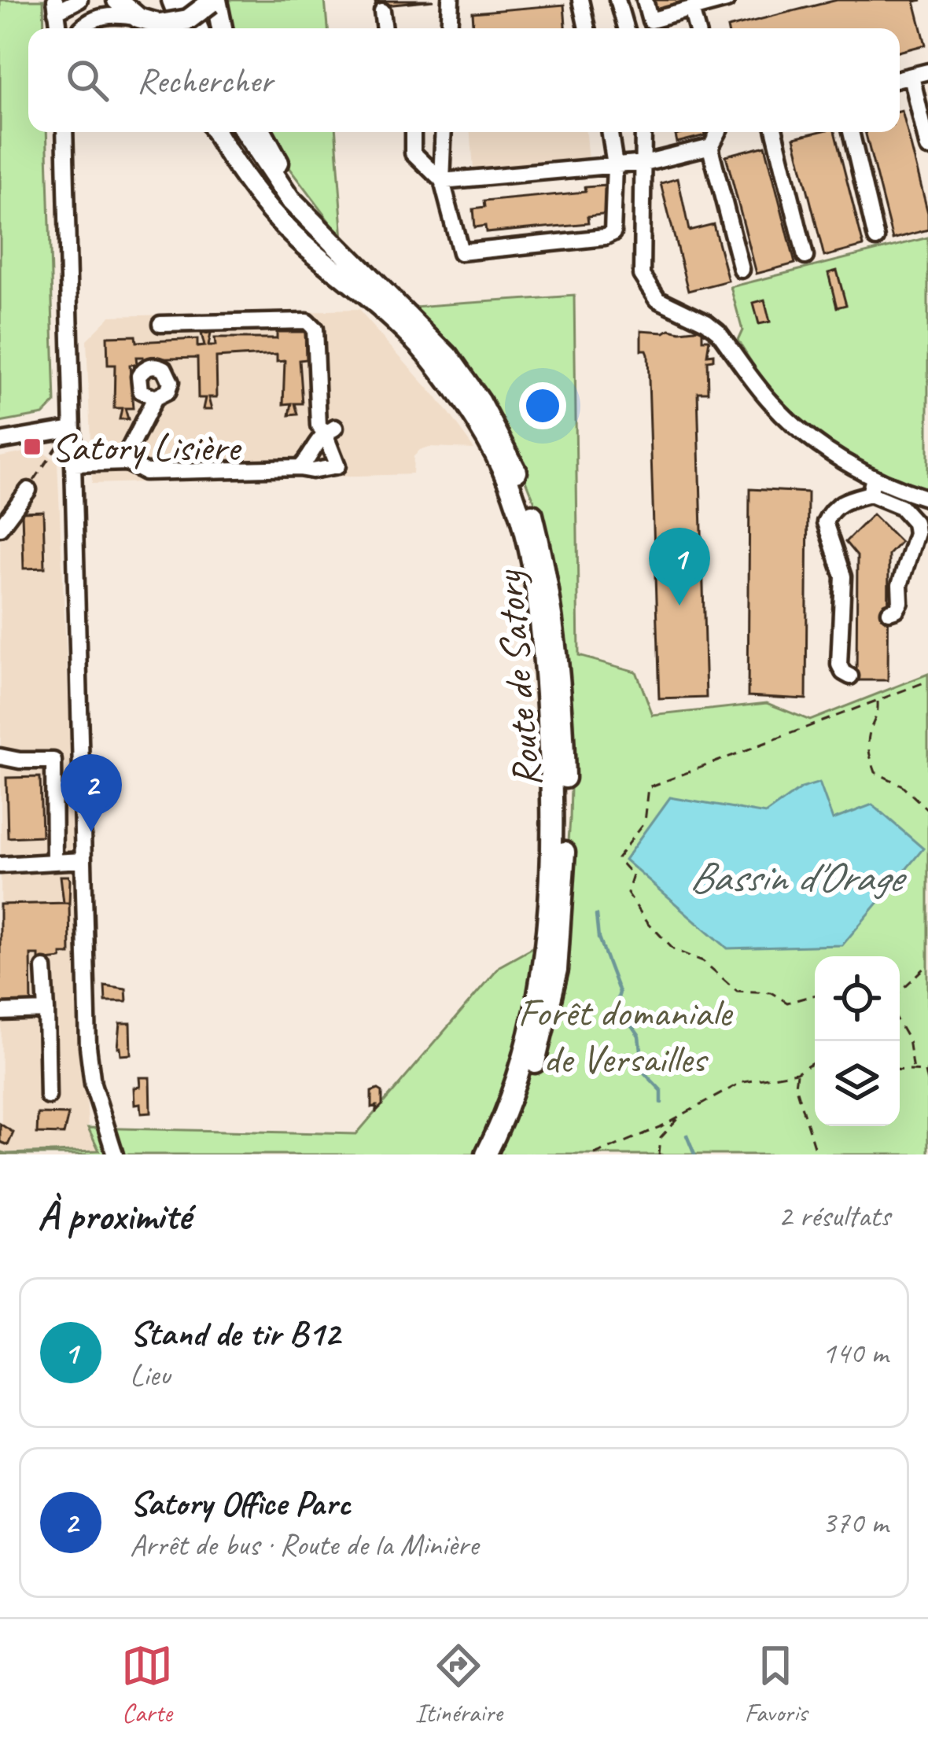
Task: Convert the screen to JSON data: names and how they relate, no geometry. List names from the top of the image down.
{
  "streets": {
    "main road": ["Route de Satory"]
  },
  "water": ["Bassin d'Orage"],
  "parks": ["Forêt domaniale de Versailles"],
  "places": {
    "transit": ["Satory Lisière"]
  },
  "page": {
    "search": "Rechercher",
    "pins": ["1", "2"],
    "heading": ["À proximité", "2 résultats"],
    "list": [
      {
        "mark": "1",
        "name": "Stand de tir B12",
        "note": "Lieu",
        "value": "140 m"
      },
      {
        "mark": "2",
        "name": "Satory Office Parc",
        "note": "Arrêt de bus · Route de la Minière",
        "value": "370 m"
      }
    ],
    "nav": ["Carte", "Itinéraire", "Favoris"]
  }
}
